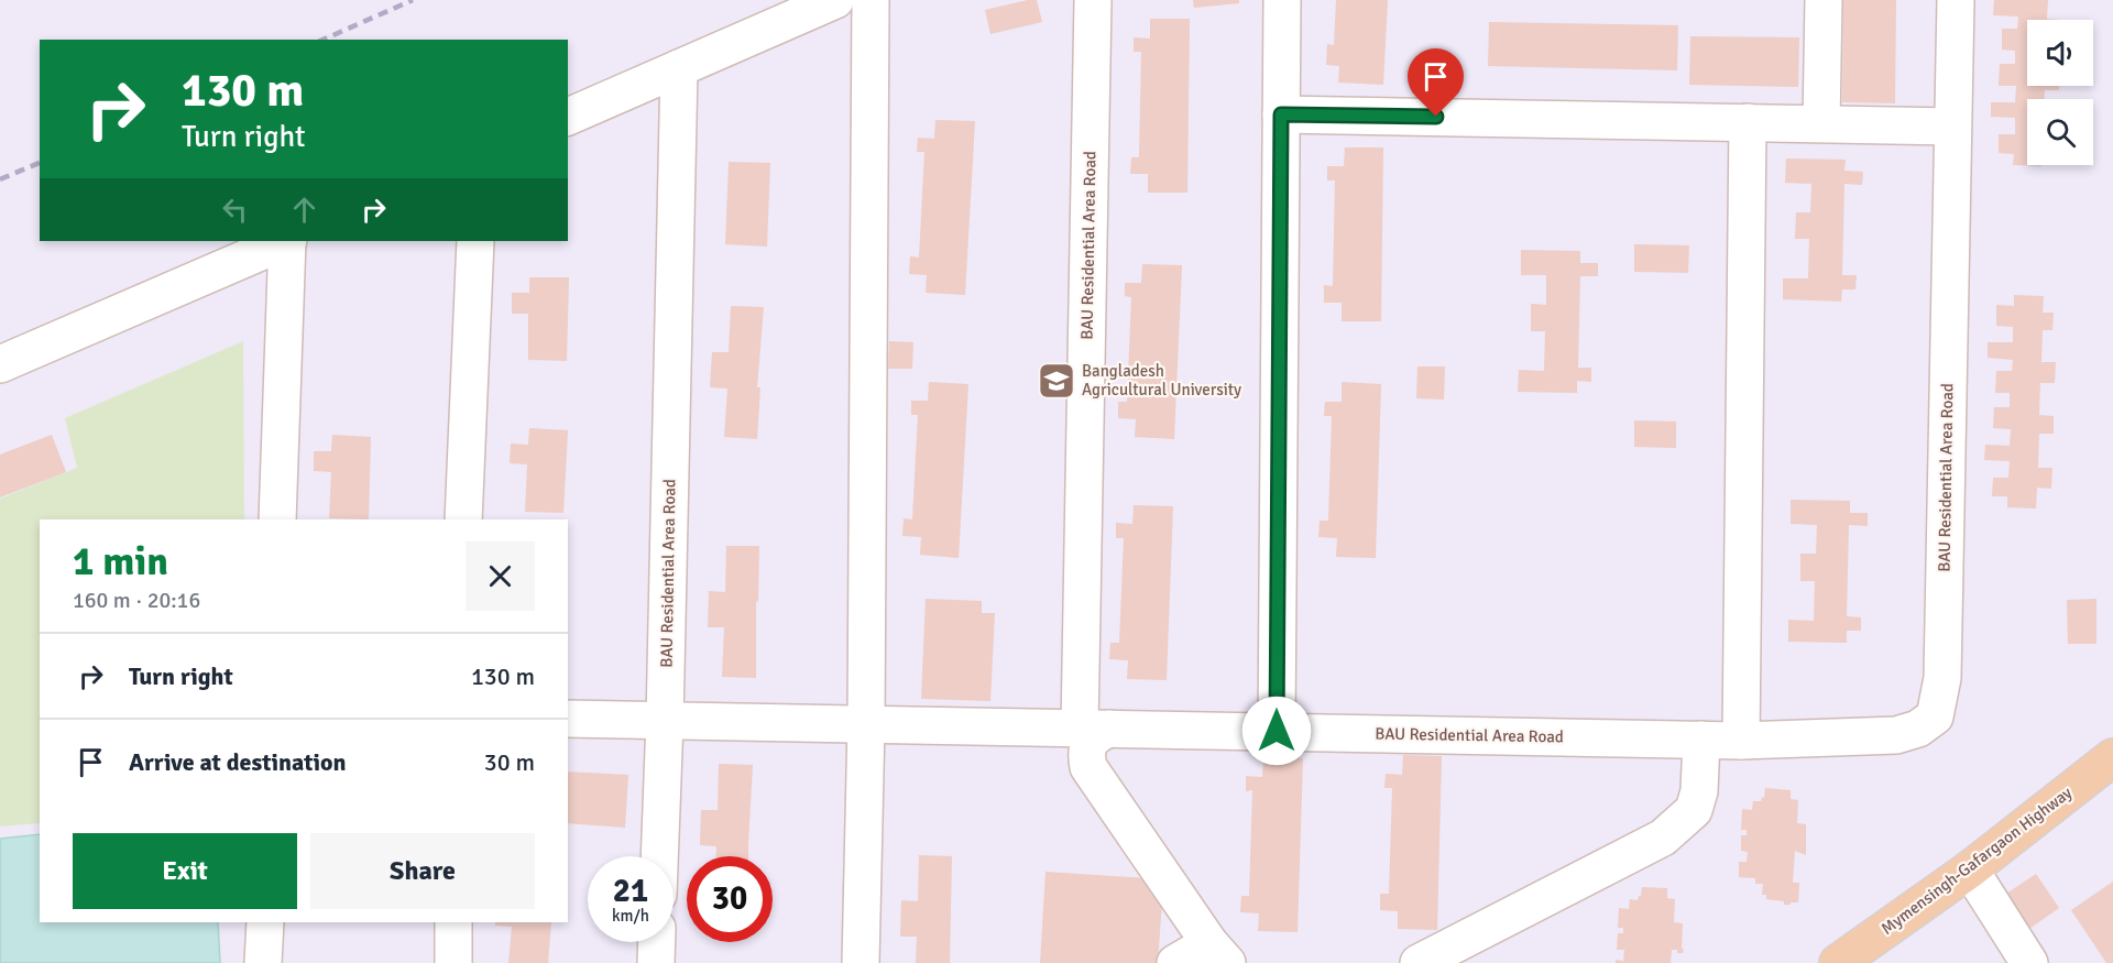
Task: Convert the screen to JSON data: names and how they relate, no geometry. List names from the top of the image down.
{
  "streets": {
    "main road": ["Mymensingh-Gafargaon Highway"],
    "street": ["BAU Residential Area Road"]
  },
  "places": {
    "school or university": ["Bangladesh Agricultural University"]
  },
  "page": {
    "turn": ["130 m", "Turn right"],
    "heading": ["1 min", "160 m · 20:16"],
    "list": [
      {
        "name": "Turn right",
        "value": "130 m"
      },
      {
        "name": "Arrive at destination",
        "value": "30 m"
      }
    ],
    "buttons": ["Exit", "Share"],
    "speed": "21 km/h",
    "limit": "30"
  }
}
